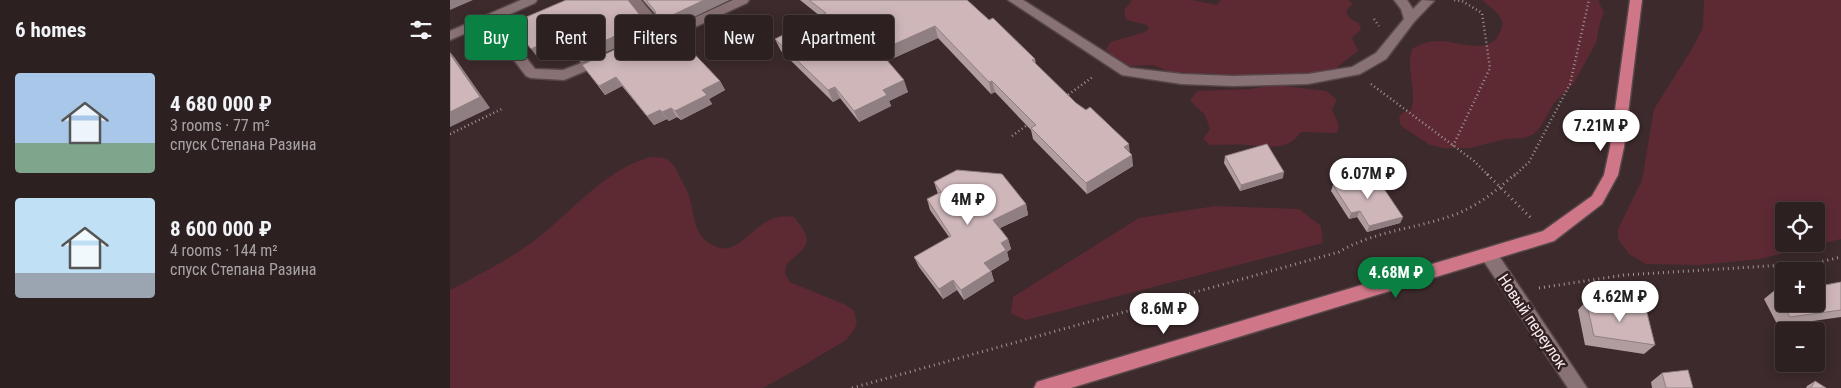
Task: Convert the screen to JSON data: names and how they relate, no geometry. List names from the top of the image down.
{
  "streets": {
    "street": ["Новый переулок"]
  },
  "page": {
    "heading": "6 homes",
    "chip": [
      "Buy",
      "Rent",
      "Filters",
      "New",
      "Apartment"
    ],
    "list": [
      {
        "name": "4 680 000 ₽",
        "note": "3 rooms · 77 m² · спуск Степана Разина"
      },
      {
        "name": "8 600 000 ₽",
        "note": "4 rooms · 144 m² · спуск Степана Разина"
      }
    ],
    "price": [
      "7.21M ₽",
      "6.07M ₽",
      "4M ₽",
      "4.68M ₽",
      "4.62M ₽",
      "8.6M ₽"
    ],
    "map_buttons": ["+", "−"]
  }
}
